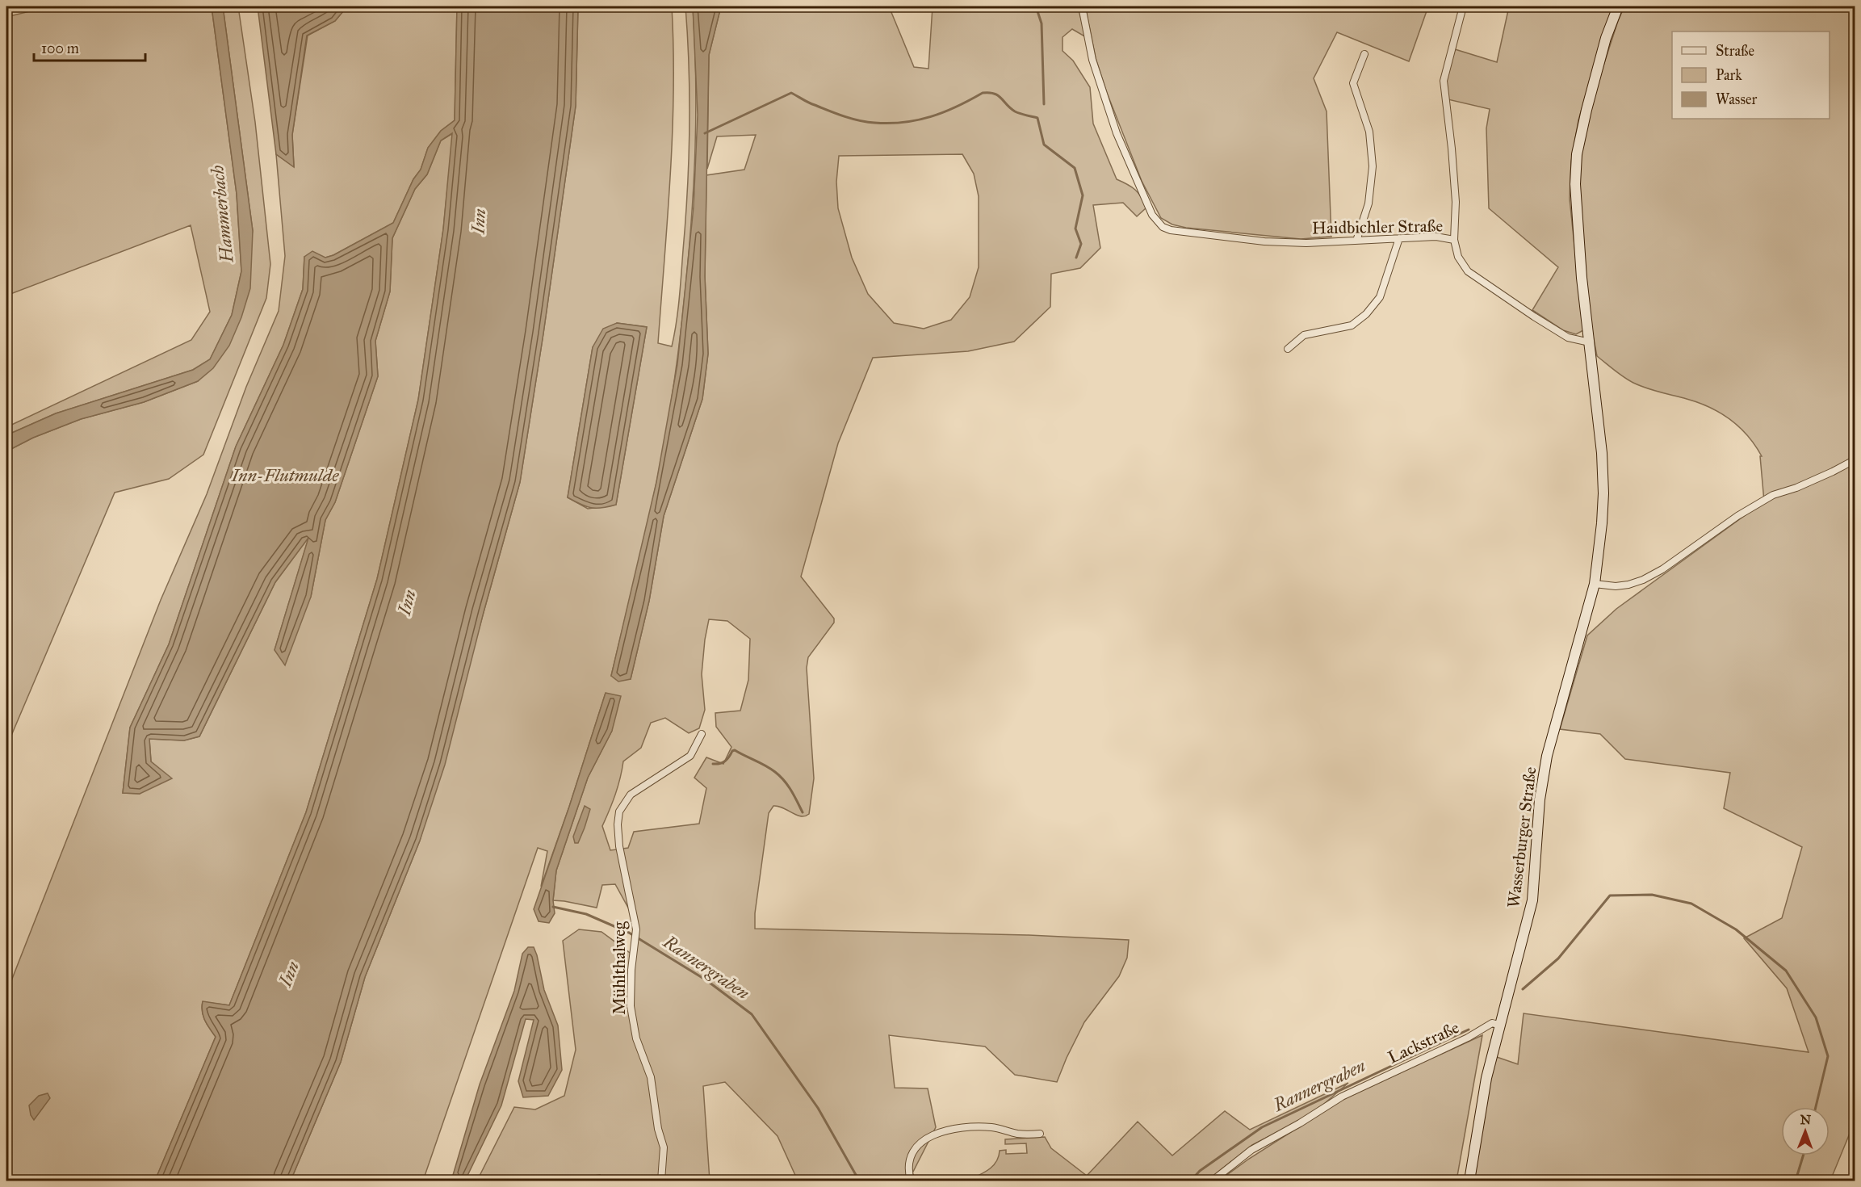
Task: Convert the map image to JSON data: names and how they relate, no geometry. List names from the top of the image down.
{
  "streets": {
    "main road": ["Wasserburger Straße"],
    "street": ["Haidbichler Straße", "Mühlthalweg", "Lackstraße"]
  },
  "crossings": [
    ["Haidbichler Straße", "Wasserburger Straße"],
    ["Wasserburger Straße", "Lackstraße"]
  ],
  "water": [
    "Hammerbach",
    "Inn",
    "Inn-Flutmulde",
    "Rannergraben"
  ],
  "legend": ["Straße", "Park", "Wasser"],
  "scale_bar": "100 m",
  "north": "top"
}
